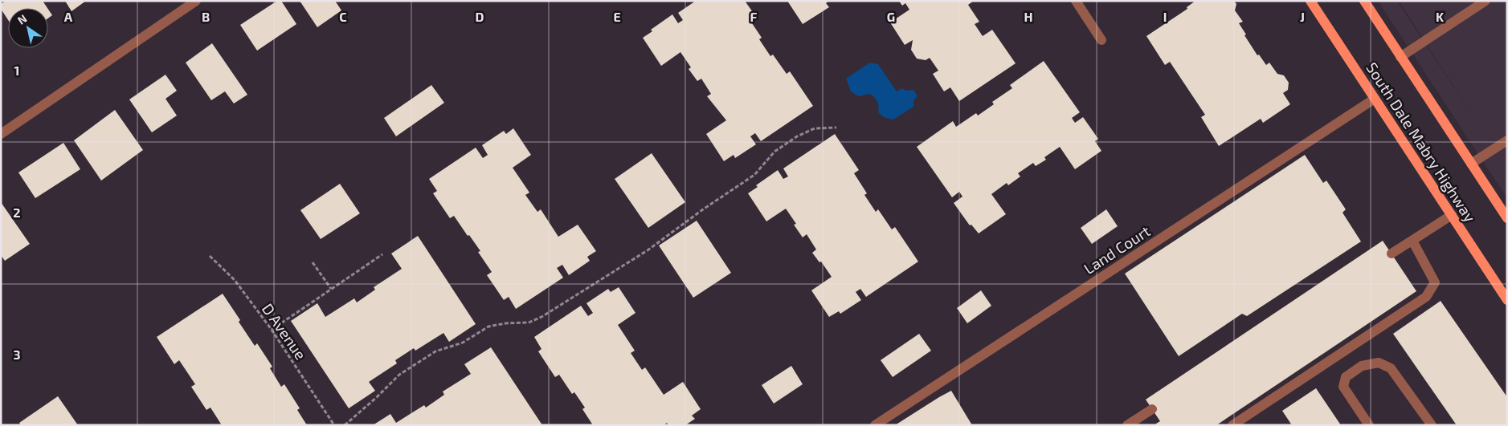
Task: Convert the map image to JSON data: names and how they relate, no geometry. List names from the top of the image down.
{
  "streets": {
    "main road": ["South Dale Mabry Highway"],
    "street": ["Land Court"],
    "path": ["D Avenue"]
  },
  "crossings": [
    ["South Dale Mabry Highway", "Land Court"]
  ],
  "north": "top left",
  "grid": {
    "columns": [
      "A",
      "B",
      "C",
      "D",
      "E",
      "F",
      "G",
      "H",
      "I",
      "J",
      "K"
    ],
    "rows": ["1", "2", "3"]
  }
}
